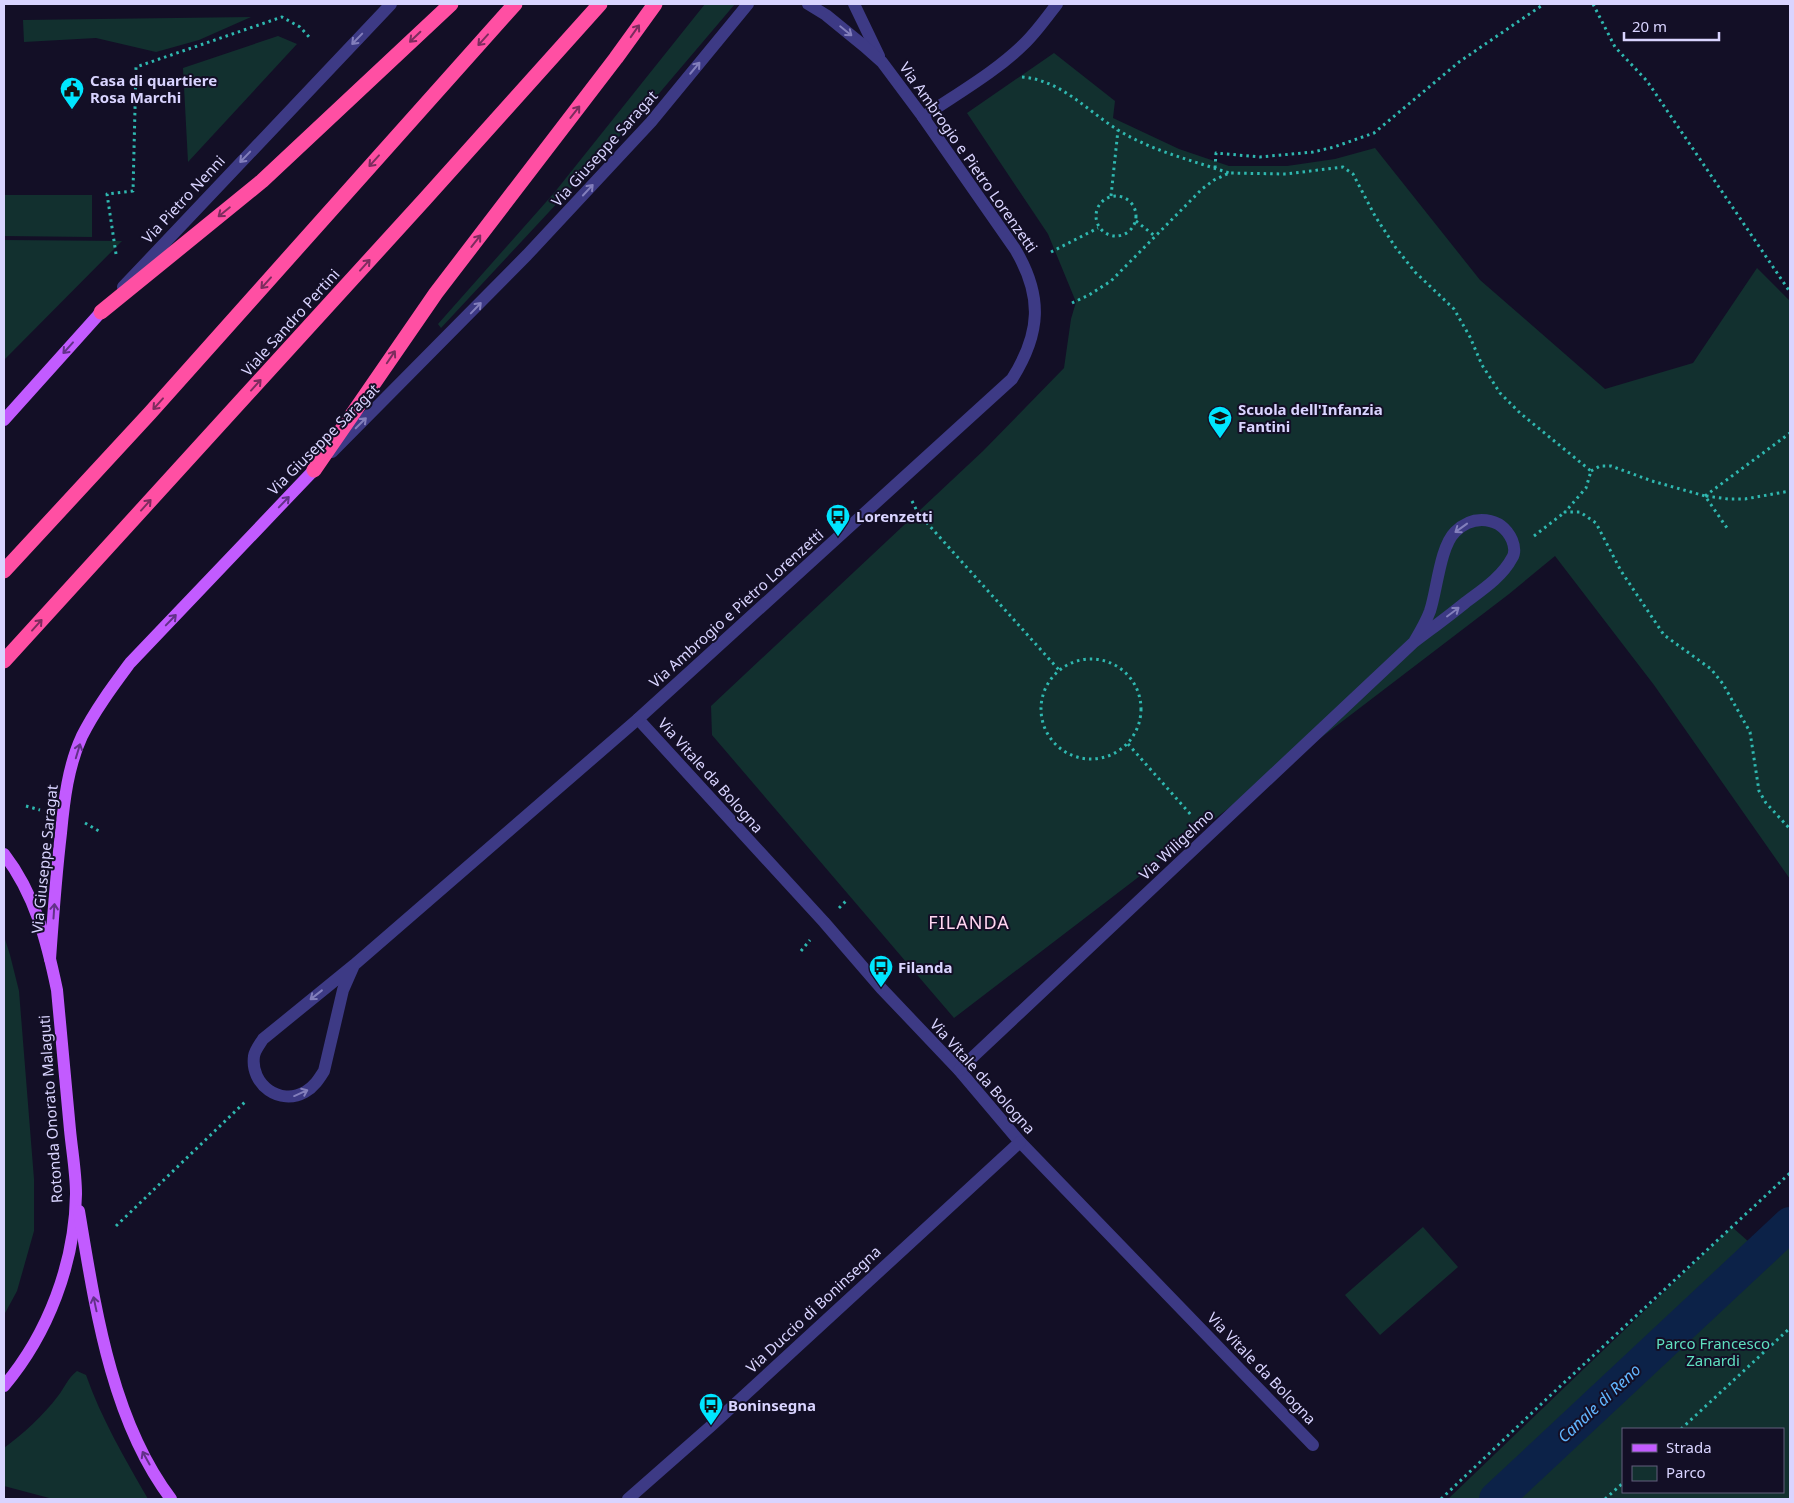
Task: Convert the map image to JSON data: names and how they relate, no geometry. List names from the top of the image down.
{
  "streets": {
    "highway": ["Viale Sandro Pertini"],
    "main road": ["Via Giuseppe Saragat", "Via Pietro Nenni", "Rotonda Onorato Malaguti"],
    "street": [
      "Via Ambrogio e Pietro Lorenzetti",
      "Via Vitale da Bologna",
      "Via Wiligelmo",
      "Via Duccio di Boninsegna"
    ]
  },
  "crossings": [
    ["Via Giuseppe Saragat", "Rotonda Onorato Malaguti"],
    ["Via Ambrogio e Pietro Lorenzetti", "Via Vitale da Bologna"],
    ["Via Vitale da Bologna", "Via Wiligelmo"],
    ["Via Vitale da Bologna", "Via Duccio di Boninsegna"]
  ],
  "one_way": ["Via Giuseppe Saragat", "Via Pietro Nenni"],
  "districts": ["FILANDA"],
  "water": ["Canale di Reno"],
  "parks": ["Parco Francesco Zanardi"],
  "places": {
    "public building": ["Casa di quartiere Rosa Marchi"],
    "school or university": ["Scuola dell'Infanzia Fantini"],
    "bus stop": ["Lorenzetti", "Filanda", "Boninsegna"]
  },
  "legend": ["Strada", "Parco"],
  "scale_bar": "20 m"
}
